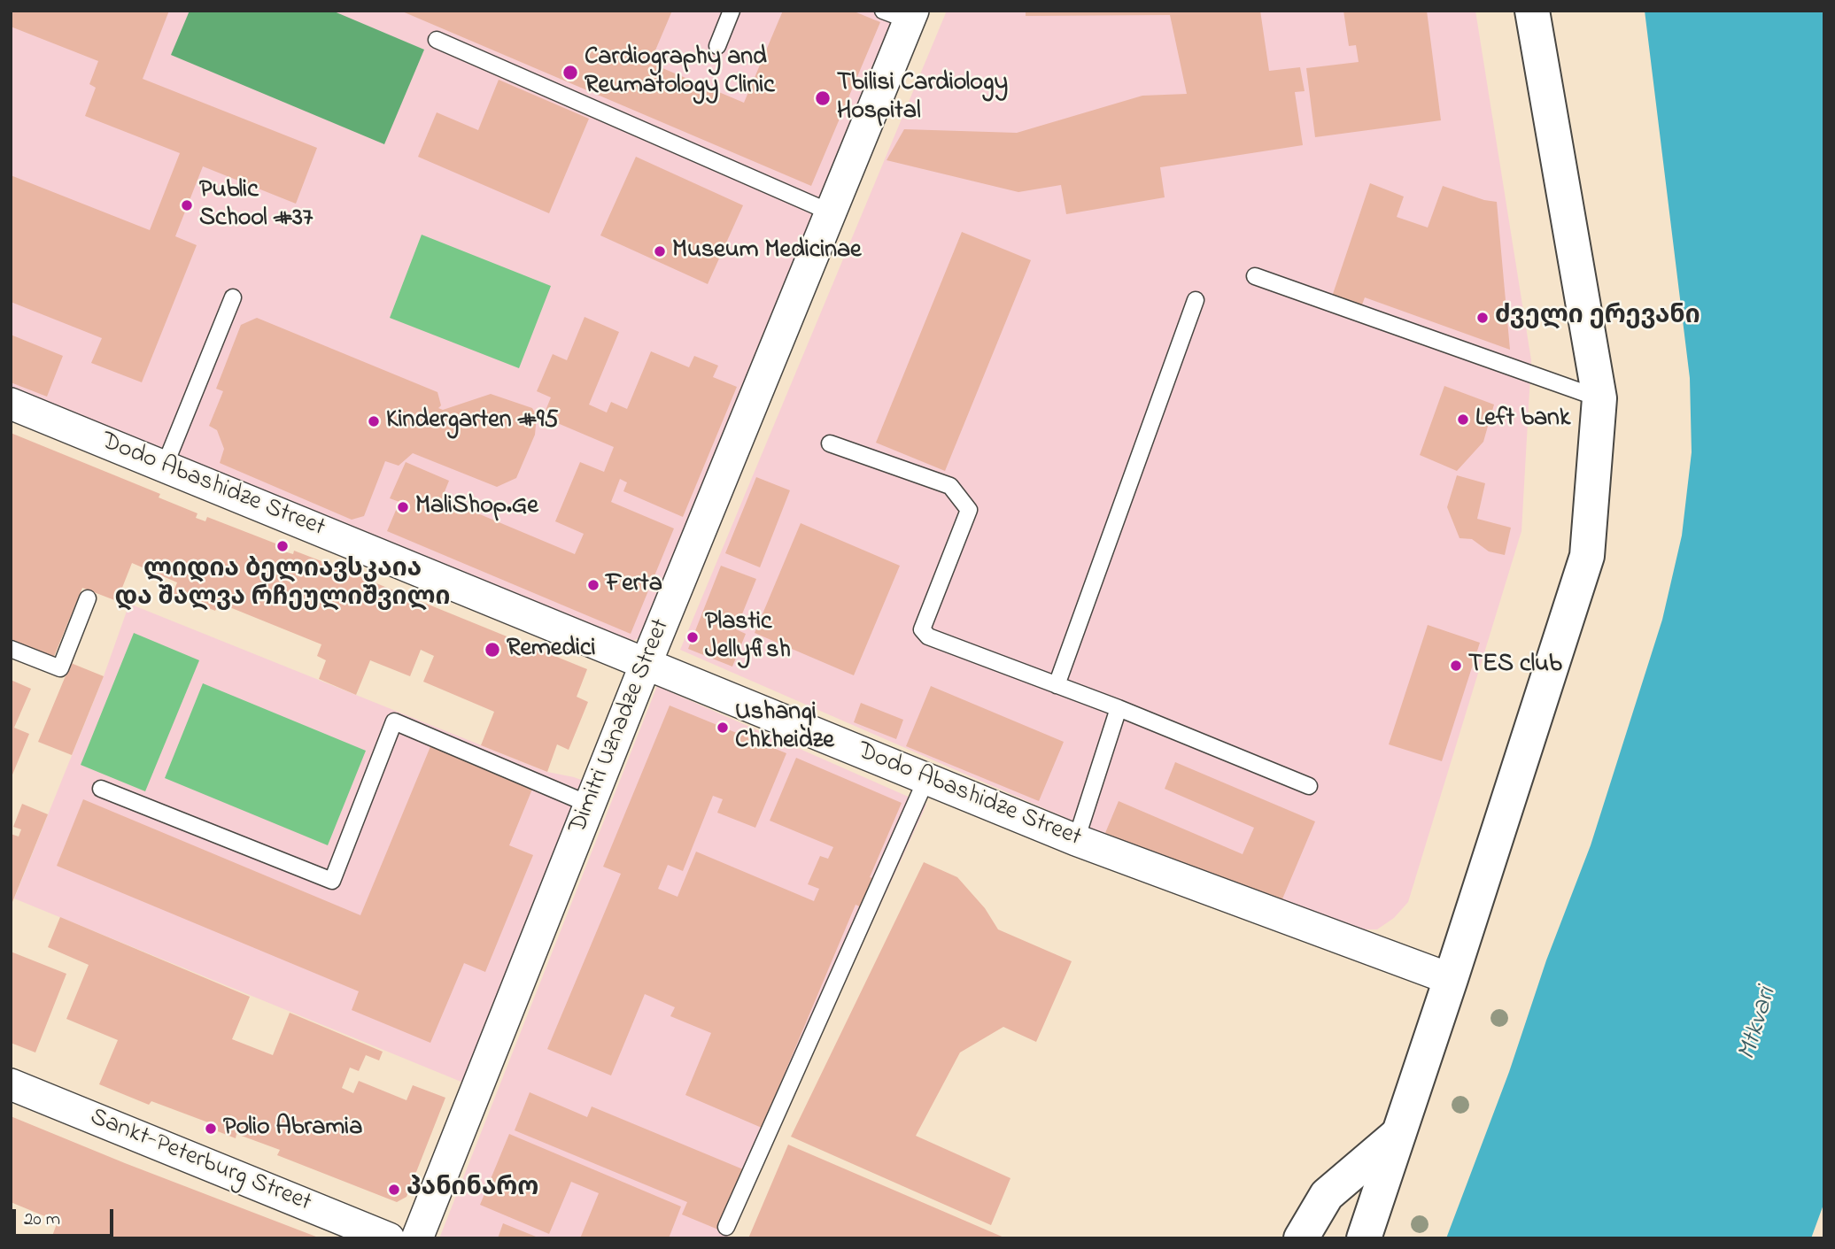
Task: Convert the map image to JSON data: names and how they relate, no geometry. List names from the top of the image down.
{
  "streets": {
    "street": ["Dodo Abashidze Street", "Dimitri Uznadze Street", "Sankt-Peterburg Street"]
  },
  "crossings": [
    ["Dodo Abashidze Street", "Dimitri Uznadze Street"]
  ],
  "water": ["Mtkvari"],
  "places": [
    "Cardiography and Reumatology Clinic",
    "Tbilisi Cardiology Hospital",
    "Public School #37",
    "Museum Medicinae",
    "ძველი ერევანი",
    "Left bank",
    "Kindergarten #95",
    "MaliShop.Ge",
    "ლიდია ბელიავსკაია და შალვა რჩეულიშვილი",
    "Ferta",
    "Plastic Jellyfish",
    "Remedici",
    "TES club",
    "Ushangi Chkheidze",
    "Polio Abramia",
    "პანინარო"
  ],
  "scale_bar": "20 m"
}
